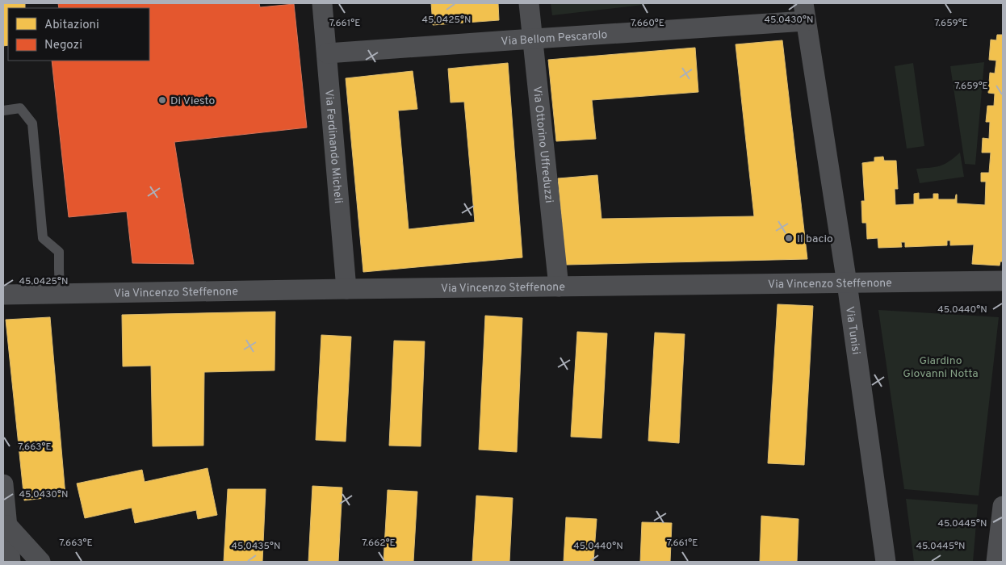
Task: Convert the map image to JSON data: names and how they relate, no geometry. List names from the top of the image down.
{
  "streets": {
    "street": [
      "Via Bellom Pescarolo",
      "Via Ottorino Uffreduzzi",
      "Via Ferdinando Micheli",
      "Via Vincenzo Steffenone",
      "Via Tunisi"
    ]
  },
  "crossings": [
    ["Via Bellom Pescarolo", "Via Ottorino Uffreduzzi"],
    ["Via Bellom Pescarolo", "Via Ferdinando Micheli"],
    ["Via Bellom Pescarolo", "Via Tunisi"],
    ["Via Ottorino Uffreduzzi", "Via Vincenzo Steffenone"],
    ["Via Ferdinando Micheli", "Via Vincenzo Steffenone"],
    ["Via Vincenzo Steffenone", "Via Tunisi"]
  ],
  "parks": ["Giardino Giovanni Notta"],
  "places": ["Di Viesto", "Il bacio"],
  "legend": ["Abitazioni", "Negozi"],
  "coordinates": [
    "45.0430°N",
    "45.0425°N",
    "7.659°E",
    "7.661°E",
    "7.660°E",
    "45.0440°N",
    "7.663°E",
    "45.0445°N",
    "7.662°E",
    "45.0435°N"
  ]
}
